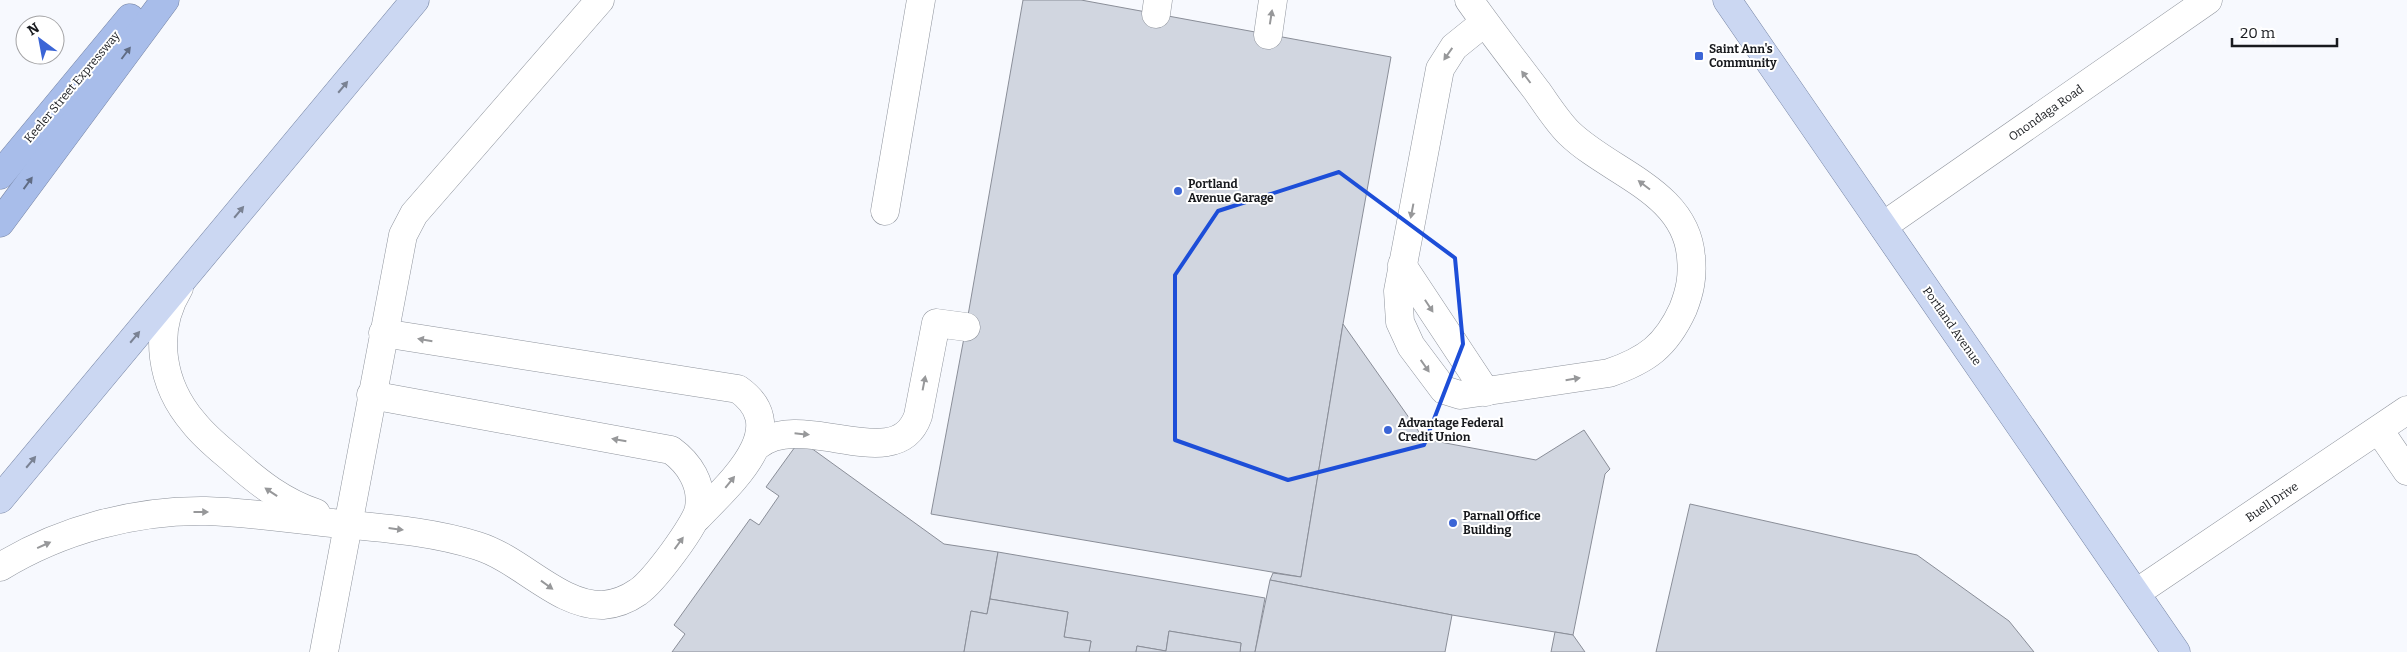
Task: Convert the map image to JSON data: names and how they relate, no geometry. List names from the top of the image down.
{
  "streets": {
    "highway": ["Keeler Street Expressway"],
    "main road": ["Portland Avenue"],
    "street": ["Onondaga Road", "Buell Drive"]
  },
  "crossings": [
    ["Onondaga Road", "Portland Avenue"],
    ["Portland Avenue", "Buell Drive"]
  ],
  "places": {
    "transit": ["Saint Ann's Community"],
    "other": ["Portland Avenue Garage", "Advantage Federal Credit Union", "Parnall Office Building"]
  },
  "scale_bar": "20 m",
  "north": "top left"
}
